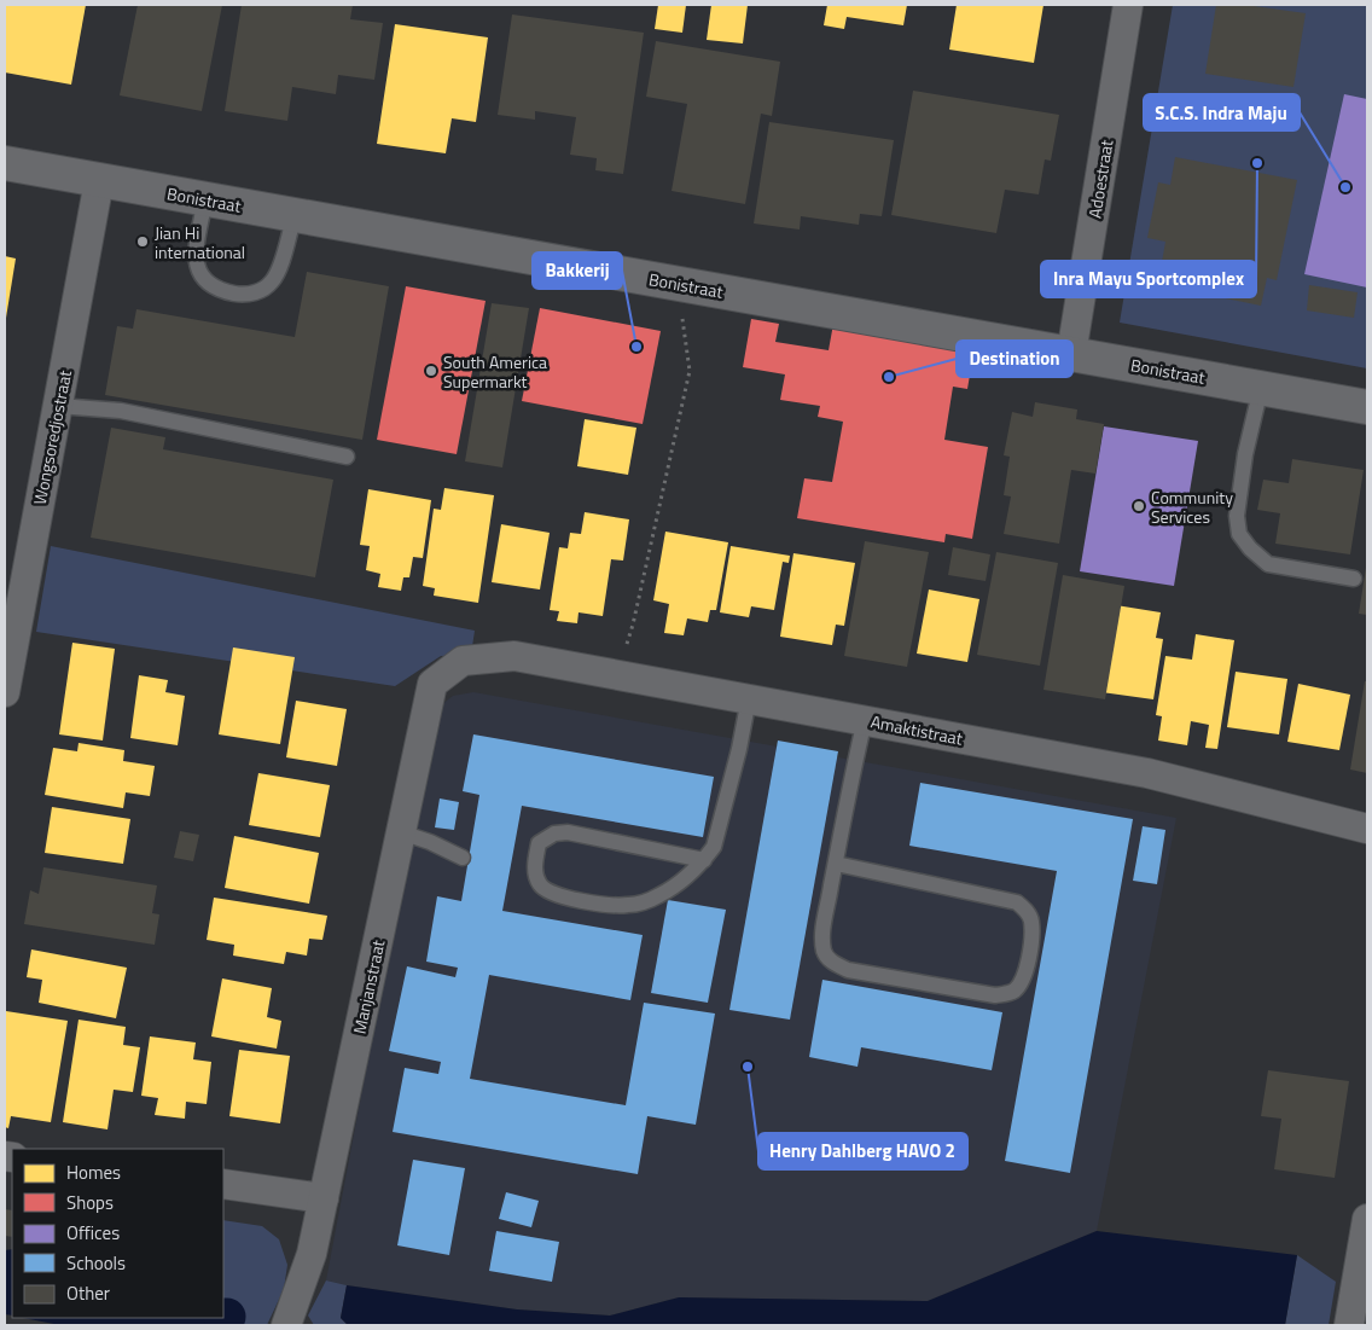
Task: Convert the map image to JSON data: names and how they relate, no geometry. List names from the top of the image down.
{
  "streets": {
    "street": [
      "Adoestraat",
      "Bonistraat",
      "Wongsoredjostraat",
      "Amaktistraat",
      "Manjanstraat"
    ]
  },
  "crossings": [
    ["Adoestraat", "Bonistraat"],
    ["Bonistraat", "Wongsoredjostraat"],
    ["Amaktistraat", "Manjanstraat"]
  ],
  "places": [
    "Inra Mayu Sportcomplex",
    "S.C.S. Indra Maju",
    "Jian Hi international",
    "Bakkerij",
    "South America Supermarkt",
    "Destination",
    "Community Services",
    "Henry Dahlberg HAVO 2"
  ],
  "legend": [
    "Homes",
    "Shops",
    "Offices",
    "Schools",
    "Other"
  ]
}
